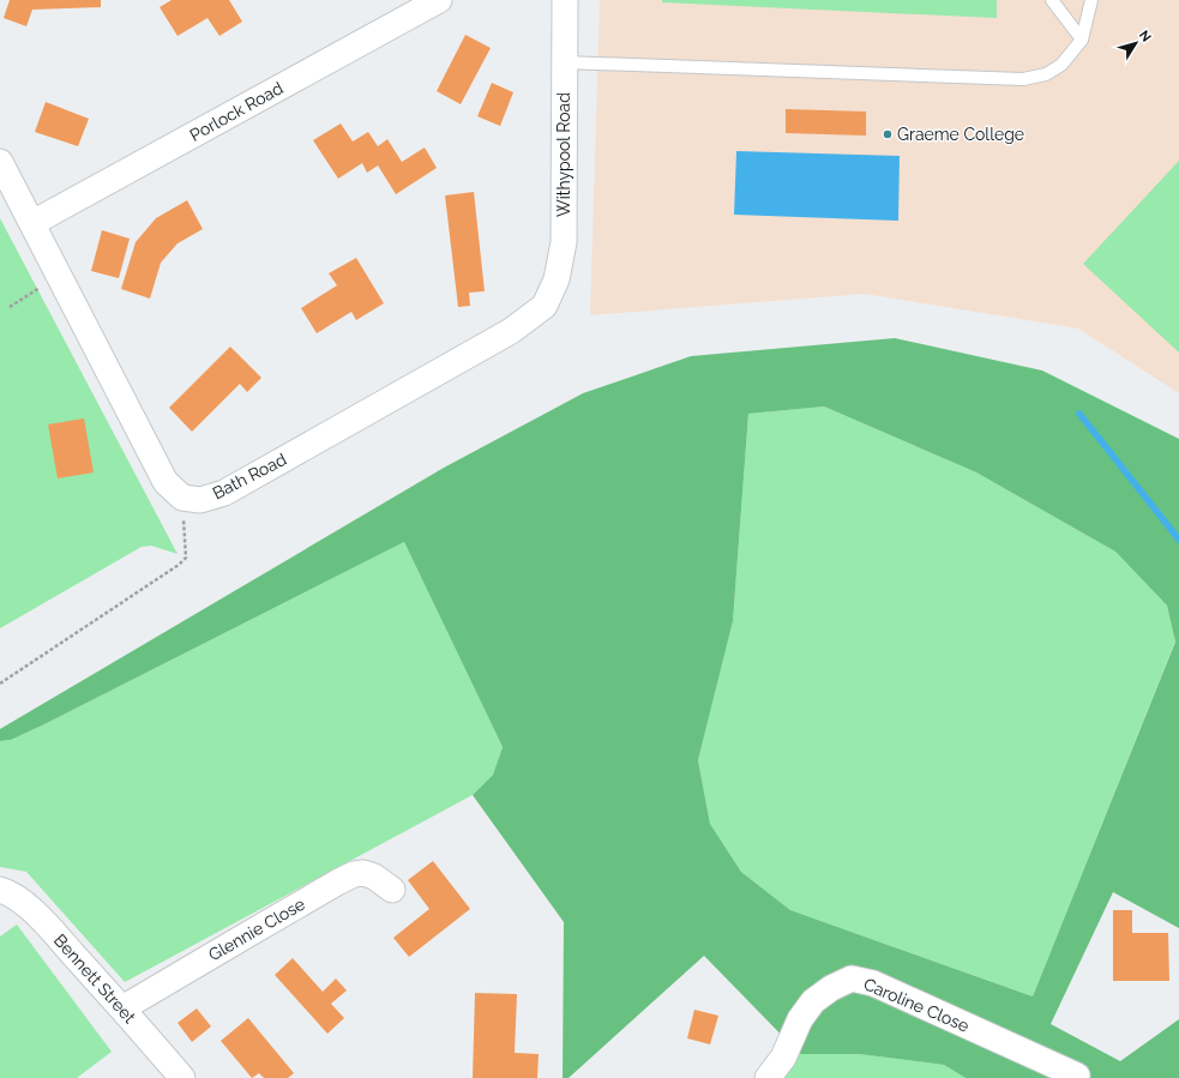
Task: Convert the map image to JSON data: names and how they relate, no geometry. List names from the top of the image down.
{
  "streets": {
    "street": [
      "Porlock Road",
      "Withypool Road",
      "Bath Road",
      "Glennie Close",
      "Bennett Street",
      "Caroline Close"
    ]
  },
  "crossings": [
    ["Withypool Road", "Bath Road"],
    ["Glennie Close", "Bennett Street"]
  ],
  "places": ["Graeme College"],
  "north": "top right"
}
